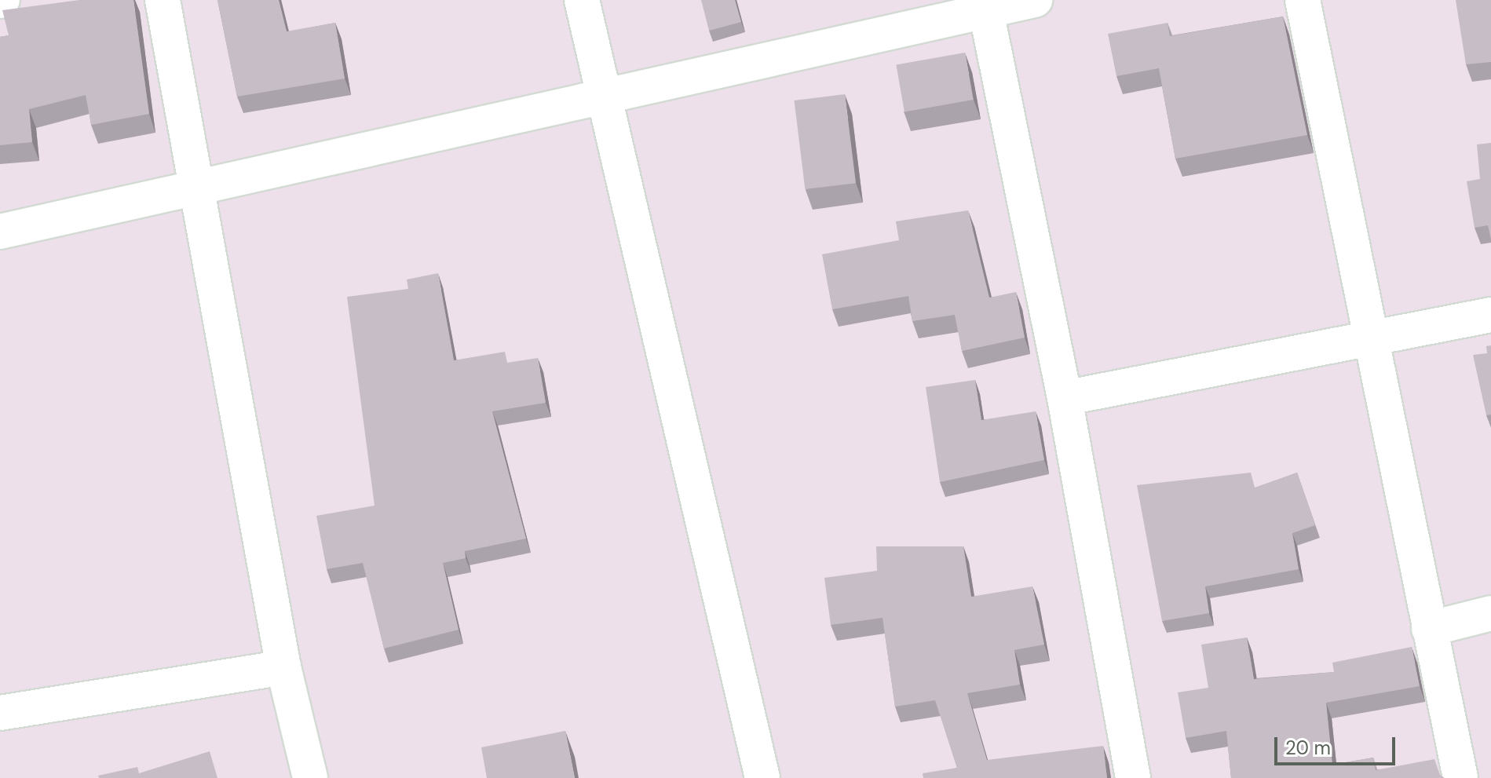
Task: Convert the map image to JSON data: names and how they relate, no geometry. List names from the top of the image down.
{
  "scale_bar": "20 m"
}
